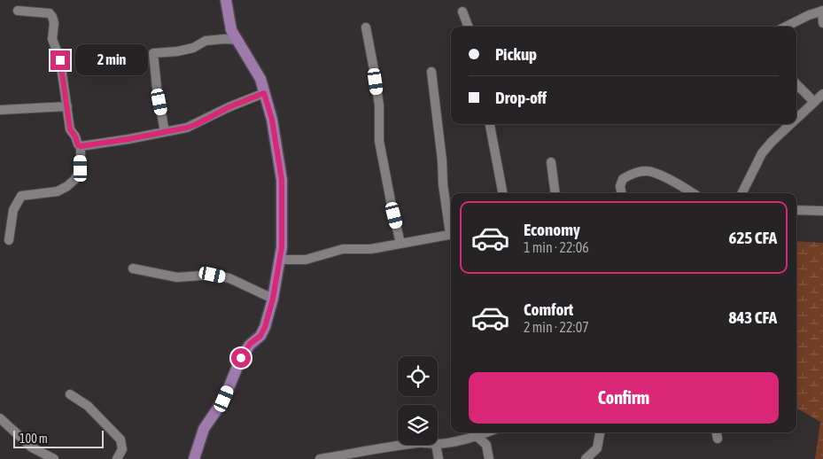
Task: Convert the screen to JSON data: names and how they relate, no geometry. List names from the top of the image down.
{
  "scale_bar": "100 m",
  "page": {
    "banner": ["Pickup", "Drop-off"],
    "bubble": "2 min",
    "list": [
      {
        "name": "Economy",
        "note": "1 min · 22:06",
        "value": "625 CFA"
      },
      {
        "name": "Comfort",
        "note": "2 min · 22:07",
        "value": "843 CFA"
      }
    ],
    "buttons": "Confirm",
    "scale": "100 m"
  }
}
